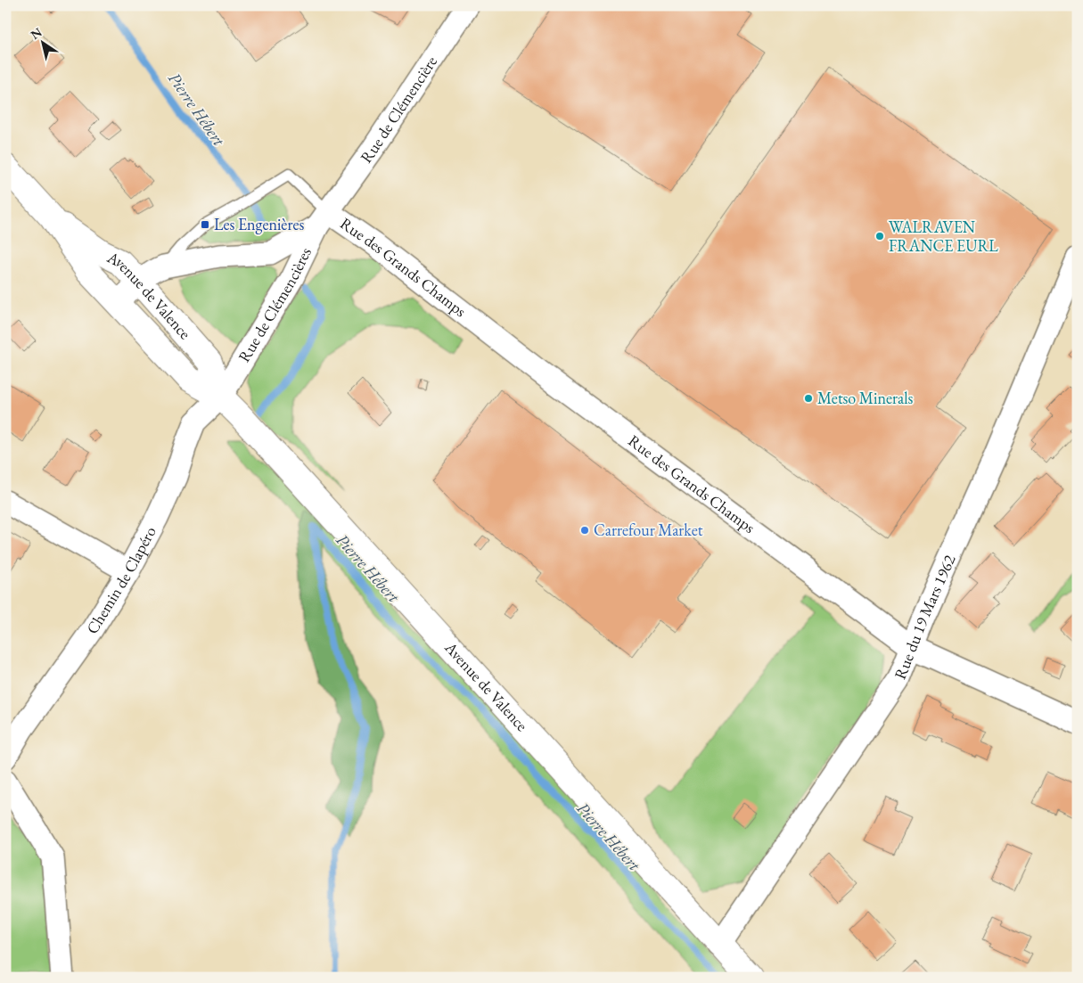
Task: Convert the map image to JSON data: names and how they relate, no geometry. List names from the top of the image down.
{
  "streets": {
    "main road": ["Avenue de Valence"],
    "street": [
      "Rue de Clémencière",
      "Rue des Grands Champs",
      "Rue de Clémencières",
      "Chemin de Clapéro",
      "Rue du 19 Mars 1962"
    ]
  },
  "crossings": [
    ["Rue de Clémencière", "Rue des Grands Champs"],
    ["Rue de Clémencière", "Rue de Clémencières"],
    ["Rue des Grands Champs", "Rue de Clémencières"],
    ["Rue des Grands Champs", "Rue du 19 Mars 1962"],
    ["Avenue de Valence", "Rue de Clémencières"],
    ["Avenue de Valence", "Chemin de Clapéro"],
    ["Avenue de Valence", "Rue du 19 Mars 1962"],
    ["Rue de Clémencières", "Chemin de Clapéro"]
  ],
  "water": ["Pierre Hébert"],
  "places": {
    "transit": ["Les Engenières"],
    "other": ["WALRAVEN FRANCE EURL", "Metso Minerals", "Carrefour Market"]
  },
  "north": "top left"
}
